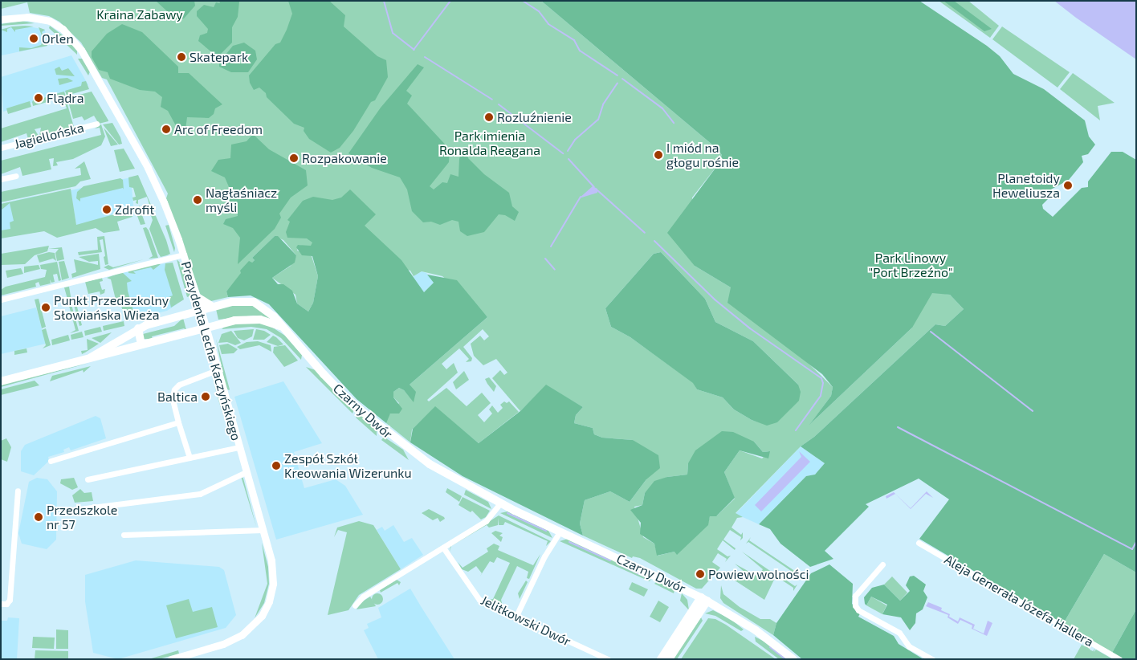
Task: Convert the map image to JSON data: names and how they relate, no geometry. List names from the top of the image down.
{
  "streets": {
    "main road": ["Prezydenta Lecha Kaczyńskiego", "Czarny Dwór"],
    "street": ["Jagiellońska", "Aleja Generała Józefa Hallera", "Jelitkowski Dwór"]
  },
  "crossings": [
    ["Prezydenta Lecha Kaczyńskiego", "Czarny Dwór"]
  ],
  "parks": ["Kraina Zabawy", "Park imienia Ronalda Reagana", "Park Linowy \"Port Brzeźno\""],
  "places": [
    "Orlen",
    "Skatepark",
    "Flądra",
    "Rozluźnienie",
    "Arc of Freedom",
    "I miód na głogu rośnie",
    "Rozpakowanie",
    "Planetoidy Heweliusza",
    "Nagłaśniacz myśli",
    "Zdrofit",
    "Punkt Przedszkolny Słowiańska Wieża",
    "Baltica",
    "Zespół Szkół Kreowania Wizerunku",
    "Przedszkole nr 57",
    "Powiew wolności"
  ]
}
